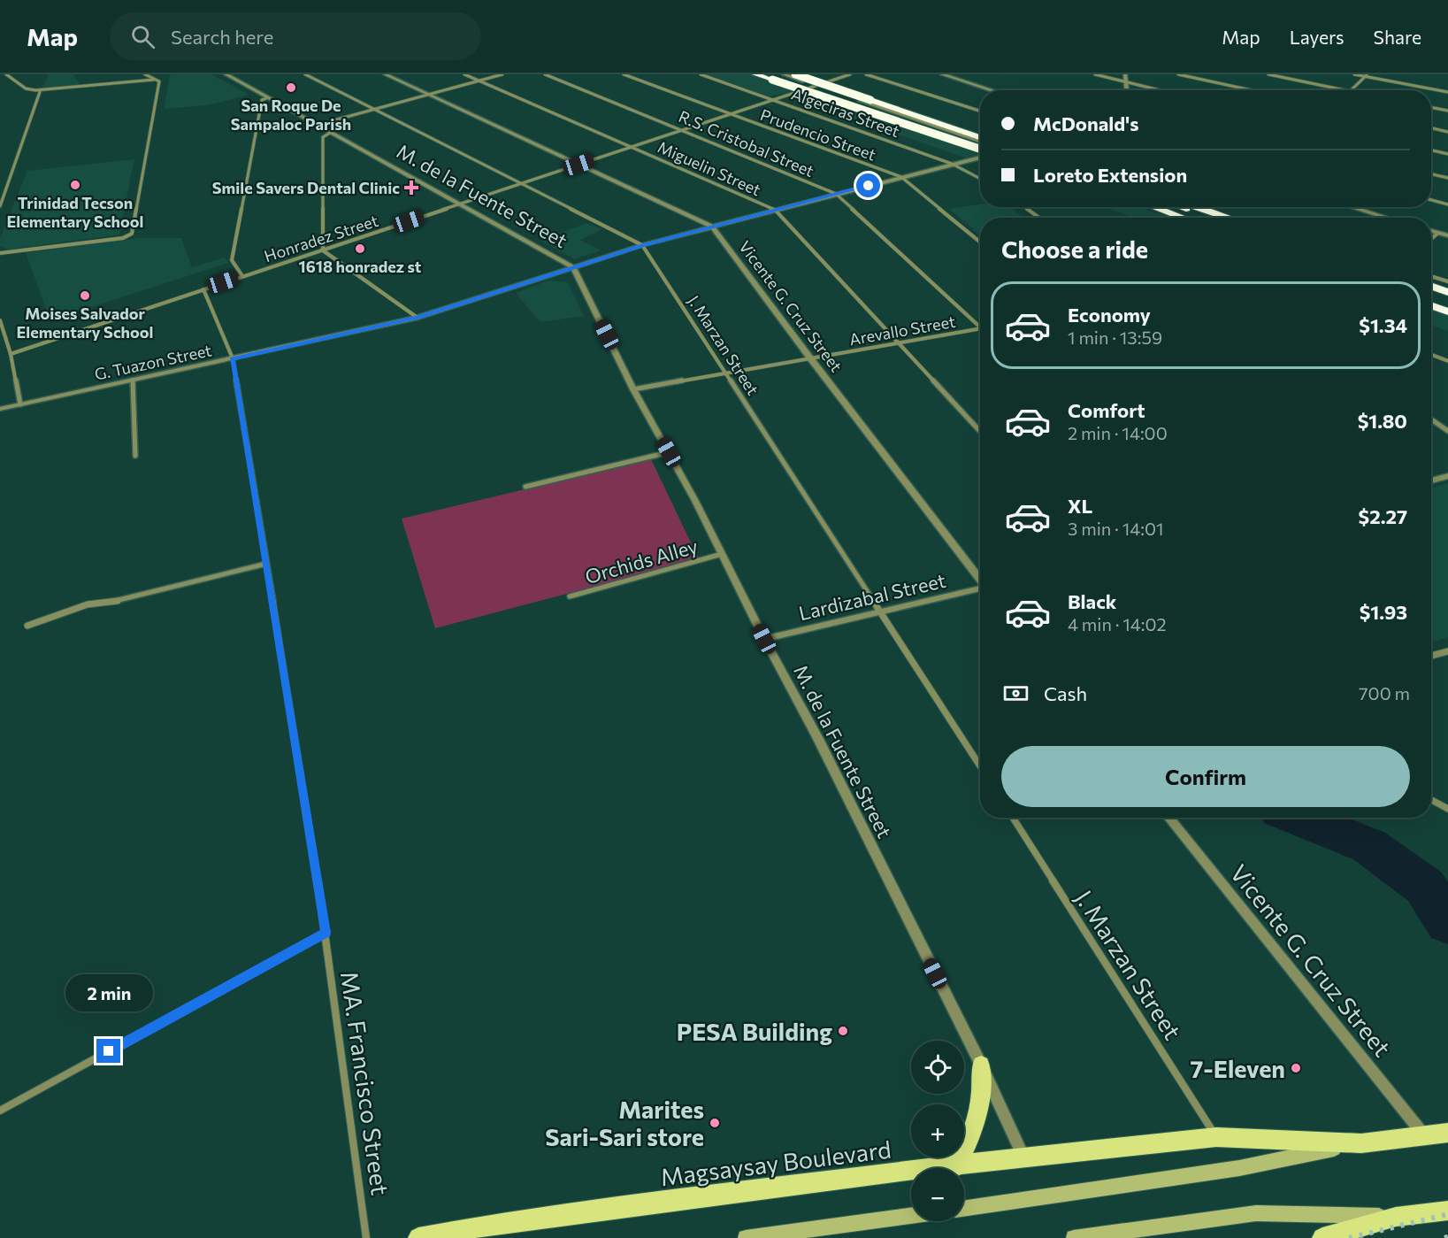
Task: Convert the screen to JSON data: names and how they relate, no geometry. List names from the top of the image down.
{
  "streets": {
    "main road": ["Magsaysay Boulevard"],
    "street": [
      "Algeciras Street",
      "Prudencio Street",
      "R.S. Cristobal Street",
      "Miguelin Street",
      "M. de la Fuente Street",
      "Honradez Street",
      "Vicente G. Cruz Street",
      "Arevallo Street",
      "J. Marzan Street",
      "G. Tuazon Street",
      "Orchids Alley",
      "Lardizabal Street",
      "MA. Francisco Street"
    ]
  },
  "crossings": [
    ["Algeciras Street", "Honradez Street"],
    ["Algeciras Street", "G. Tuazon Street"],
    ["Prudencio Street", "Honradez Street"],
    ["Prudencio Street", "G. Tuazon Street"],
    ["R.S. Cristobal Street", "Honradez Street"],
    ["R.S. Cristobal Street", "G. Tuazon Street"],
    ["Miguelin Street", "Honradez Street"],
    ["Miguelin Street", "Arevallo Street"],
    ["Miguelin Street", "G. Tuazon Street"],
    ["M. de la Fuente Street", "Honradez Street"],
    ["M. de la Fuente Street", "Arevallo Street"],
    ["M. de la Fuente Street", "G. Tuazon Street"],
    ["M. de la Fuente Street", "Orchids Alley"],
    ["M. de la Fuente Street", "Lardizabal Street"],
    ["M. de la Fuente Street", "Magsaysay Boulevard"],
    ["Honradez Street", "Vicente G. Cruz Street"],
    ["Honradez Street", "MA. Francisco Street"],
    ["Vicente G. Cruz Street", "Arevallo Street"],
    ["Vicente G. Cruz Street", "G. Tuazon Street"],
    ["Vicente G. Cruz Street", "Magsaysay Boulevard"],
    ["Arevallo Street", "J. Marzan Street"],
    ["J. Marzan Street", "G. Tuazon Street"],
    ["J. Marzan Street", "Lardizabal Street"],
    ["J. Marzan Street", "Magsaysay Boulevard"],
    ["G. Tuazon Street", "MA. Francisco Street"]
  ],
  "places": {
    "other": [
      "San Roque De Sampaloc Parish",
      "Trinidad Tecson Elementary School",
      "1618 honradez st",
      "Moises Salvador Elementary School",
      "PESA Building",
      "7-Eleven",
      "Marites Sari-Sari store"
    ],
    "health": ["Smile Savers Dental Clinic"]
  },
  "page": {
    "header": "Map",
    "search": "Search here",
    "nav": ["Map", "Layers", "Share"],
    "banner": ["McDonald's", "Loreto Extension"],
    "heading": "Choose a ride",
    "list": [
      {
        "name": "Economy",
        "note": "1 min · 13:59",
        "value": "$1.34"
      },
      {
        "name": "Comfort",
        "note": "2 min · 14:00",
        "value": "$1.80"
      },
      {
        "name": "XL",
        "note": "3 min · 14:01",
        "value": "$2.27"
      },
      {
        "name": "Black",
        "note": "4 min · 14:02",
        "value": "$1.93"
      }
    ],
    "pay": ["Cash", "700 m"],
    "buttons": "Confirm",
    "bubble": "2 min",
    "map_buttons": ["+", "−"]
  }
}
